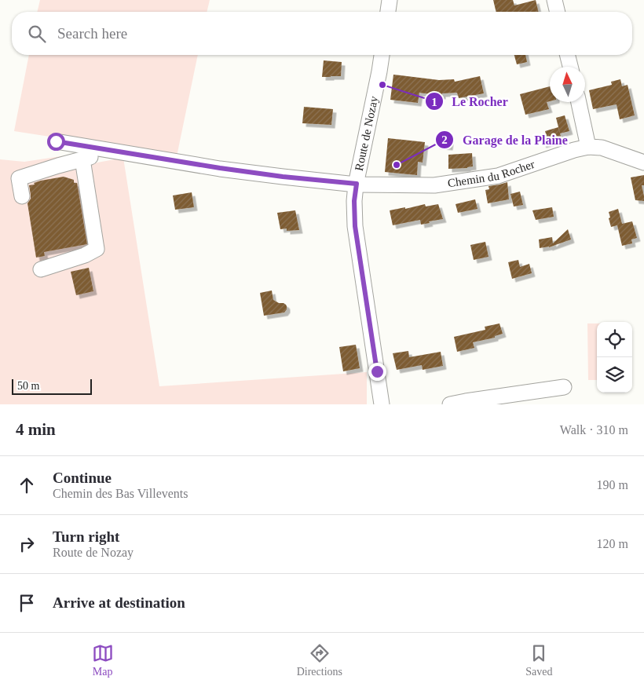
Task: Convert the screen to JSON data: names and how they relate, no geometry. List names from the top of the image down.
{
  "streets": {
    "street": ["Route de Nozay", "Chemin du Rocher"]
  },
  "crossings": [
    ["Route de Nozay", "Chemin du Rocher"]
  ],
  "places": ["Le Rocher", "Garage de la Plaine"],
  "scale_bar": "50 m",
  "north": "top",
  "page": {
    "search": "Search here",
    "scale": "50 m",
    "heading": ["4 min", "Walk · 310 m"],
    "list": [
      ["Continue", "Chemin des Bas Villevents", "190 m"],
      ["Turn right", "Route de Nozay", "120 m"],
      "Arrive at destination"
    ],
    "nav": ["Map", "Directions", "Saved"]
  }
}
